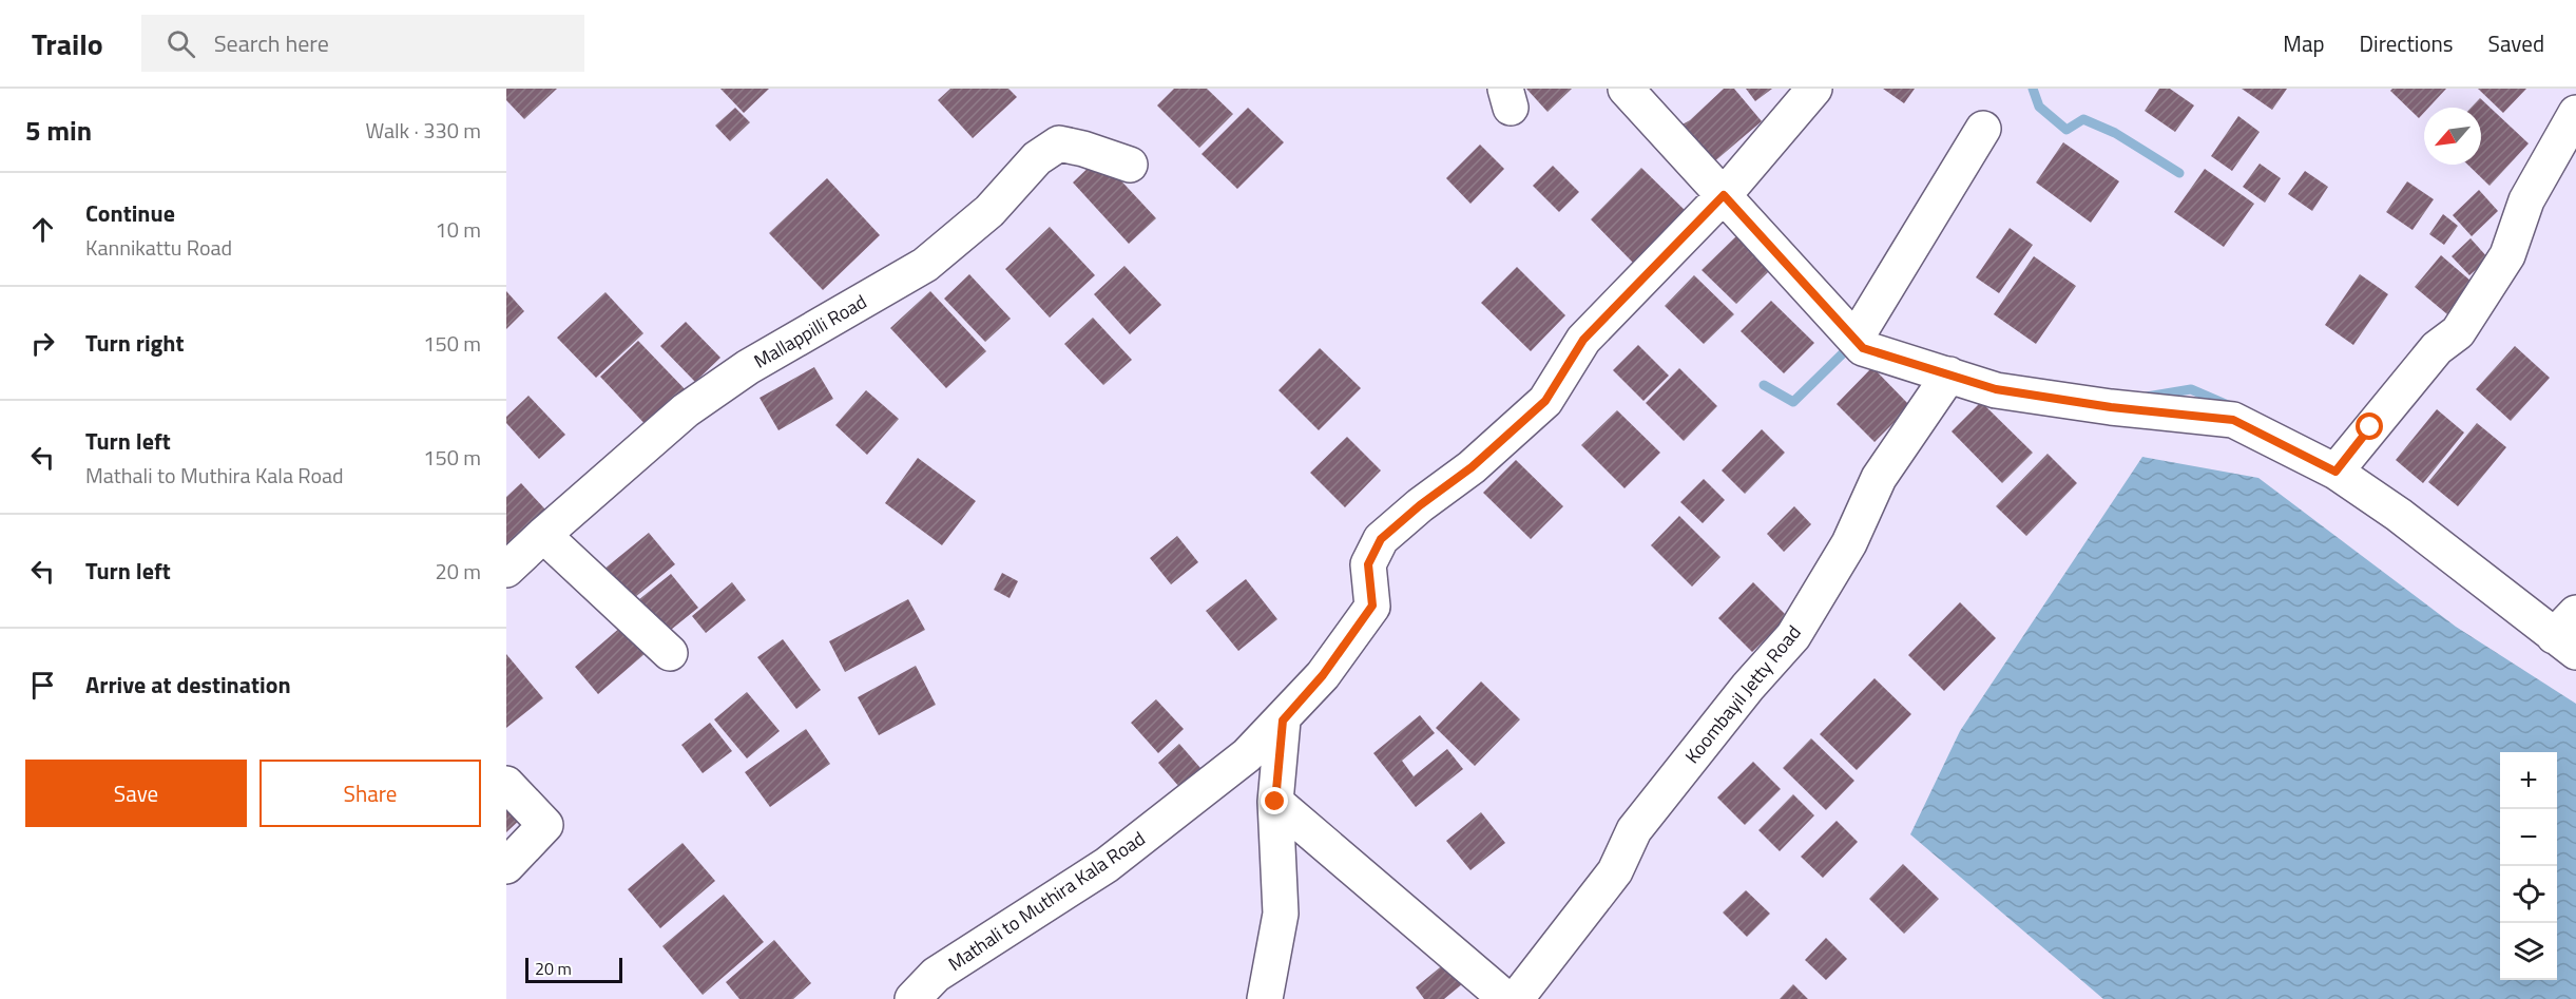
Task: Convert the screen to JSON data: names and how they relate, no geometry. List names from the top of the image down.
{
  "streets": {
    "street": ["Mallappilli Road", "Koombayil Jetty Road", "Mathali to Muthira Kala Road"]
  },
  "scale_bar": "20 m",
  "north": "bottom left",
  "page": {
    "header": "Trailo",
    "search": "Search here",
    "nav": ["Map", "Directions", "Saved"],
    "heading": ["5 min", "Walk · 330 m"],
    "list": [
      ["Continue", "Kannikattu Road", "10 m"],
      ["Turn right", "150 m"],
      ["Turn left", "Mathali to Muthira Kala Road", "150 m"],
      ["Turn left", "20 m"],
      "Arrive at destination"
    ],
    "buttons": ["Save", "Share"],
    "map_buttons": ["+", "−"],
    "scale": "20 m"
  }
}
